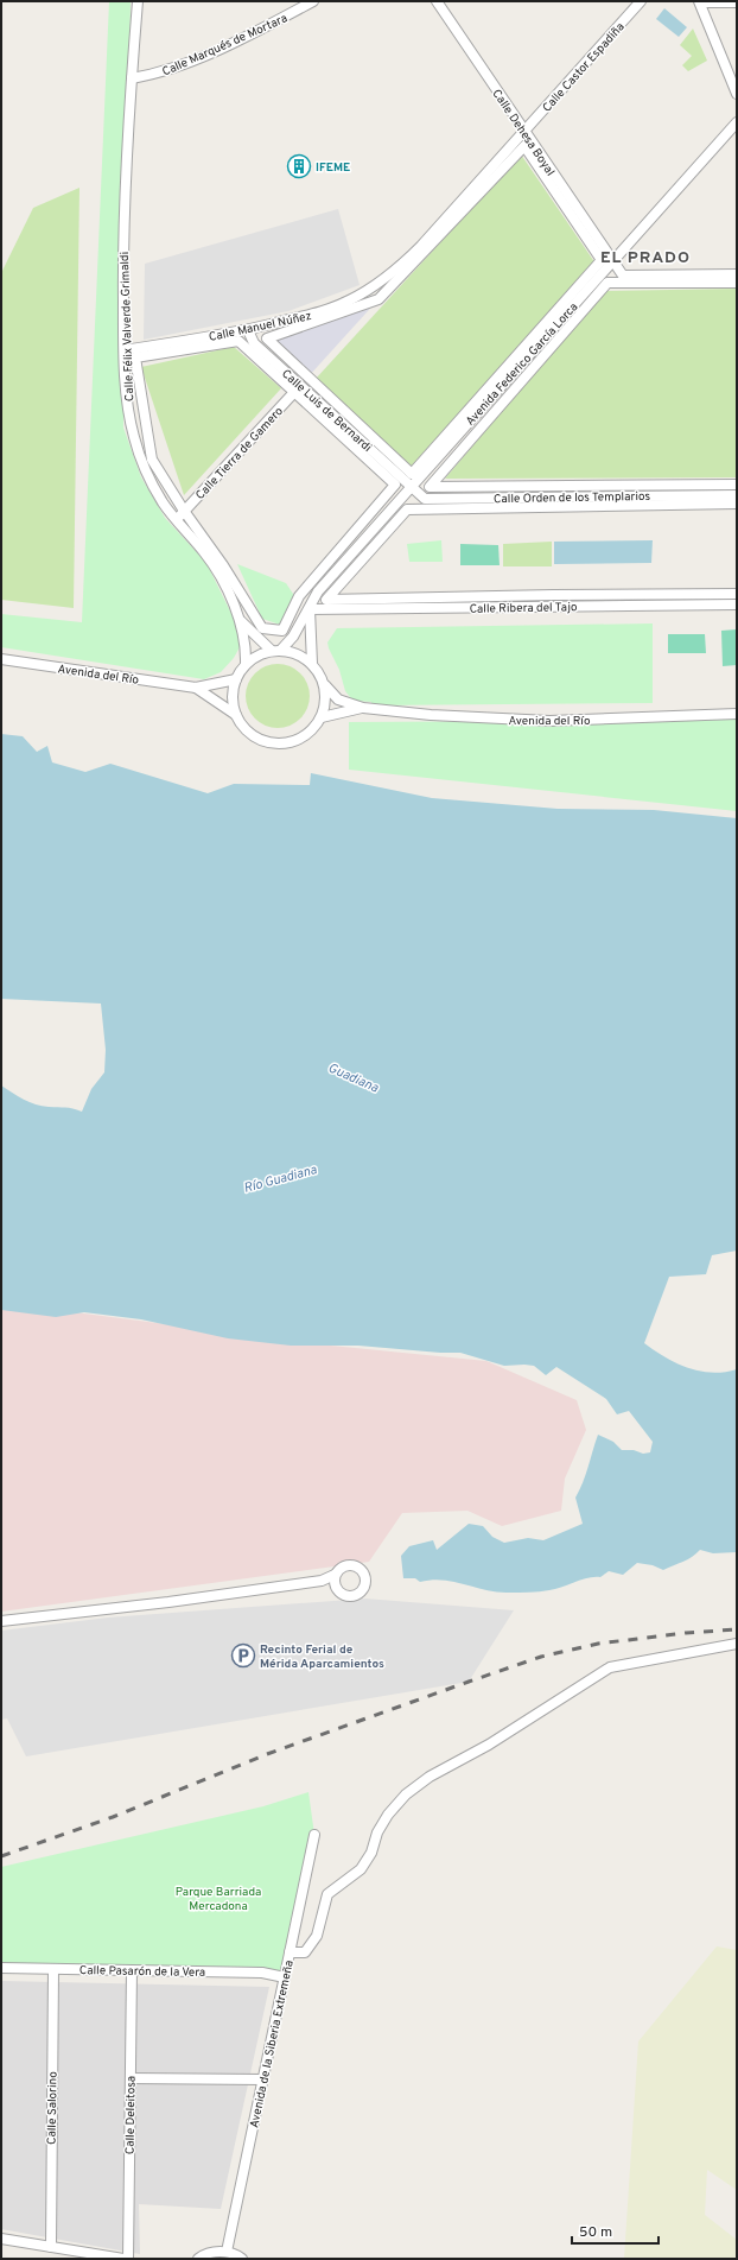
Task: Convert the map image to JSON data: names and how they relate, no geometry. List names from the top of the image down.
{
  "streets": {
    "street": [
      "Calle Marqués de Mortara",
      "Calle Castor Espadiña",
      "Calle Dehesa Boyal",
      "Calle Manuel Núñez",
      "Calle Félix Valverde Grimaldi",
      "Avenida Federico García Lorca",
      "Calle Luis de Bernardi",
      "Calle Tierra de Gamero",
      "Calle Orden de los Templarios",
      "Calle Ribera del Tajo",
      "Avenida del Río",
      "Calle Pasarón de la Vera",
      "Avenida de la Siberia Extremeña",
      "Calle Salorino",
      "Calle Deleitosa"
    ]
  },
  "crossings": [
    ["Calle Marqués de Mortara", "Calle Félix Valverde Grimaldi"],
    ["Calle Castor Espadiña", "Calle Dehesa Boyal"],
    ["Calle Castor Espadiña", "Calle Manuel Núñez"],
    ["Calle Dehesa Boyal", "Calle Manuel Núñez"],
    ["Calle Dehesa Boyal", "Avenida Federico García Lorca"],
    ["Calle Manuel Núñez", "Calle Félix Valverde Grimaldi"],
    ["Calle Manuel Núñez", "Calle Luis de Bernardi"],
    ["Calle Félix Valverde Grimaldi", "Avenida Federico García Lorca"],
    ["Calle Félix Valverde Grimaldi", "Calle Tierra de Gamero"],
    ["Calle Félix Valverde Grimaldi", "Avenida del Río"],
    ["Avenida Federico García Lorca", "Calle Luis de Bernardi"],
    ["Avenida Federico García Lorca", "Calle Orden de los Templarios"],
    ["Avenida Federico García Lorca", "Calle Ribera del Tajo"],
    ["Avenida Federico García Lorca", "Avenida del Río"],
    ["Calle Luis de Bernardi", "Calle Tierra de Gamero"],
    ["Calle Luis de Bernardi", "Calle Orden de los Templarios"],
    ["Calle Pasarón de la Vera", "Avenida de la Siberia Extremeña"],
    ["Calle Pasarón de la Vera", "Calle Salorino"],
    ["Calle Pasarón de la Vera", "Calle Deleitosa"]
  ],
  "districts": ["EL PRADO"],
  "water": ["Guadiana", "Río Guadiana"],
  "parks": ["Parque Barriada Mercadona"],
  "places": {
    "building": ["IFEME"],
    "parking": ["Recinto Ferial de Mérida Aparcamientos"]
  },
  "scale_bar": "50 m"
}
